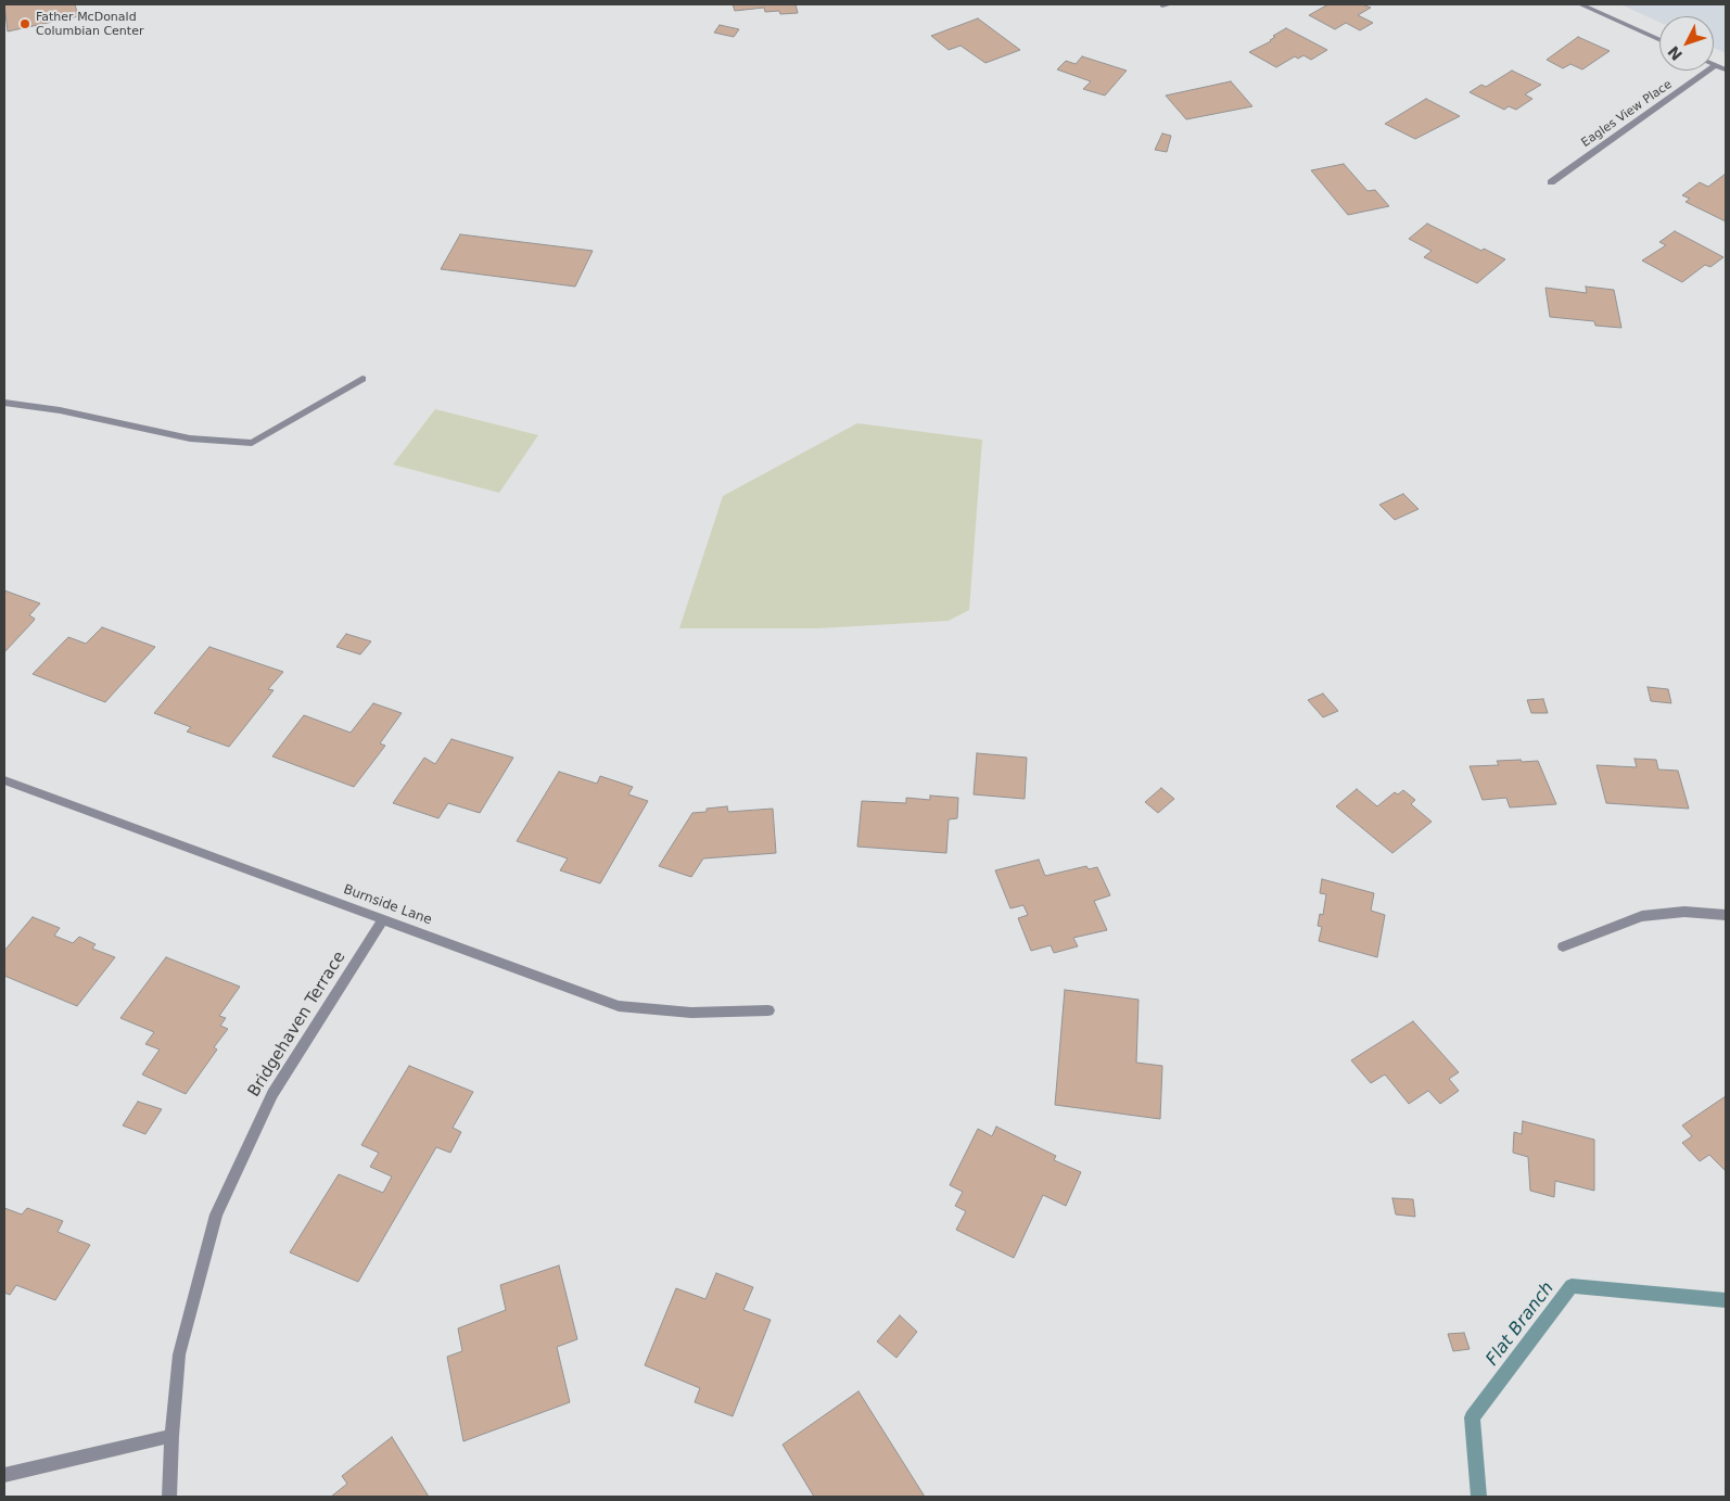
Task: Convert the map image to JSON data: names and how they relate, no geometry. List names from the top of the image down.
{
  "streets": {
    "street": ["Eagles View Place", "Burnside Lane", "Bridgehaven Terrace"]
  },
  "crossings": [
    ["Burnside Lane", "Bridgehaven Terrace"]
  ],
  "water": ["Flat Branch"],
  "places": ["Father McDonald Columbian Center"],
  "north": "bottom left"
}
